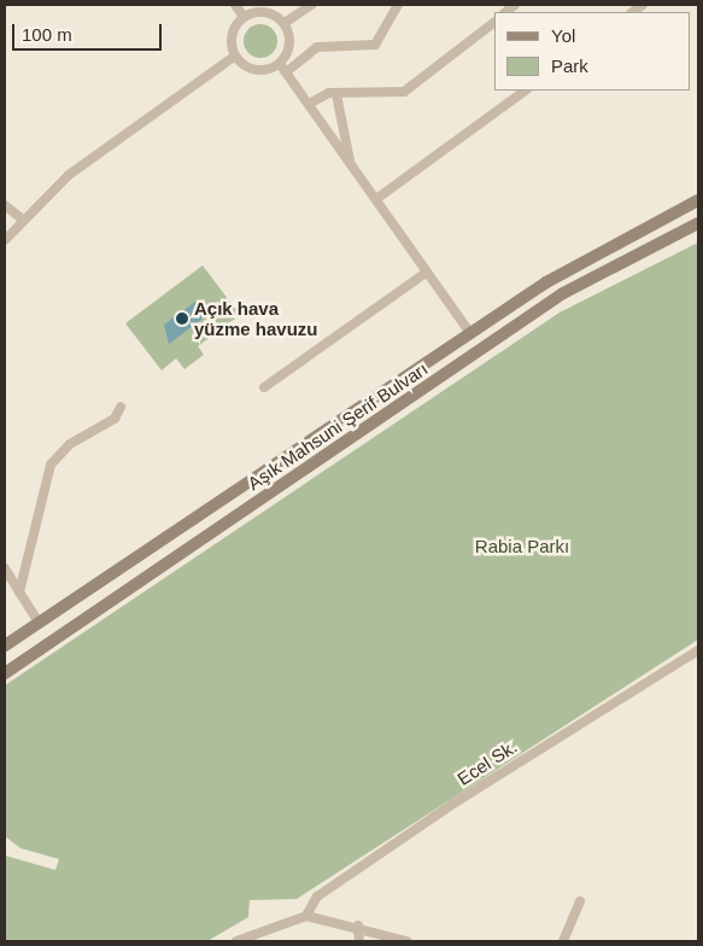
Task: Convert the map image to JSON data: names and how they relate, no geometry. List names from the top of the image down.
{
  "streets": {
    "main road": ["Aşık Mahsuni Şerif Bulvarı"],
    "street": ["Ecel Sk."]
  },
  "parks": ["Rabia Parkı"],
  "places": ["Açık hava yüzme havuzu"],
  "legend": ["Yol", "Park"],
  "scale_bar": "100 m"
}
